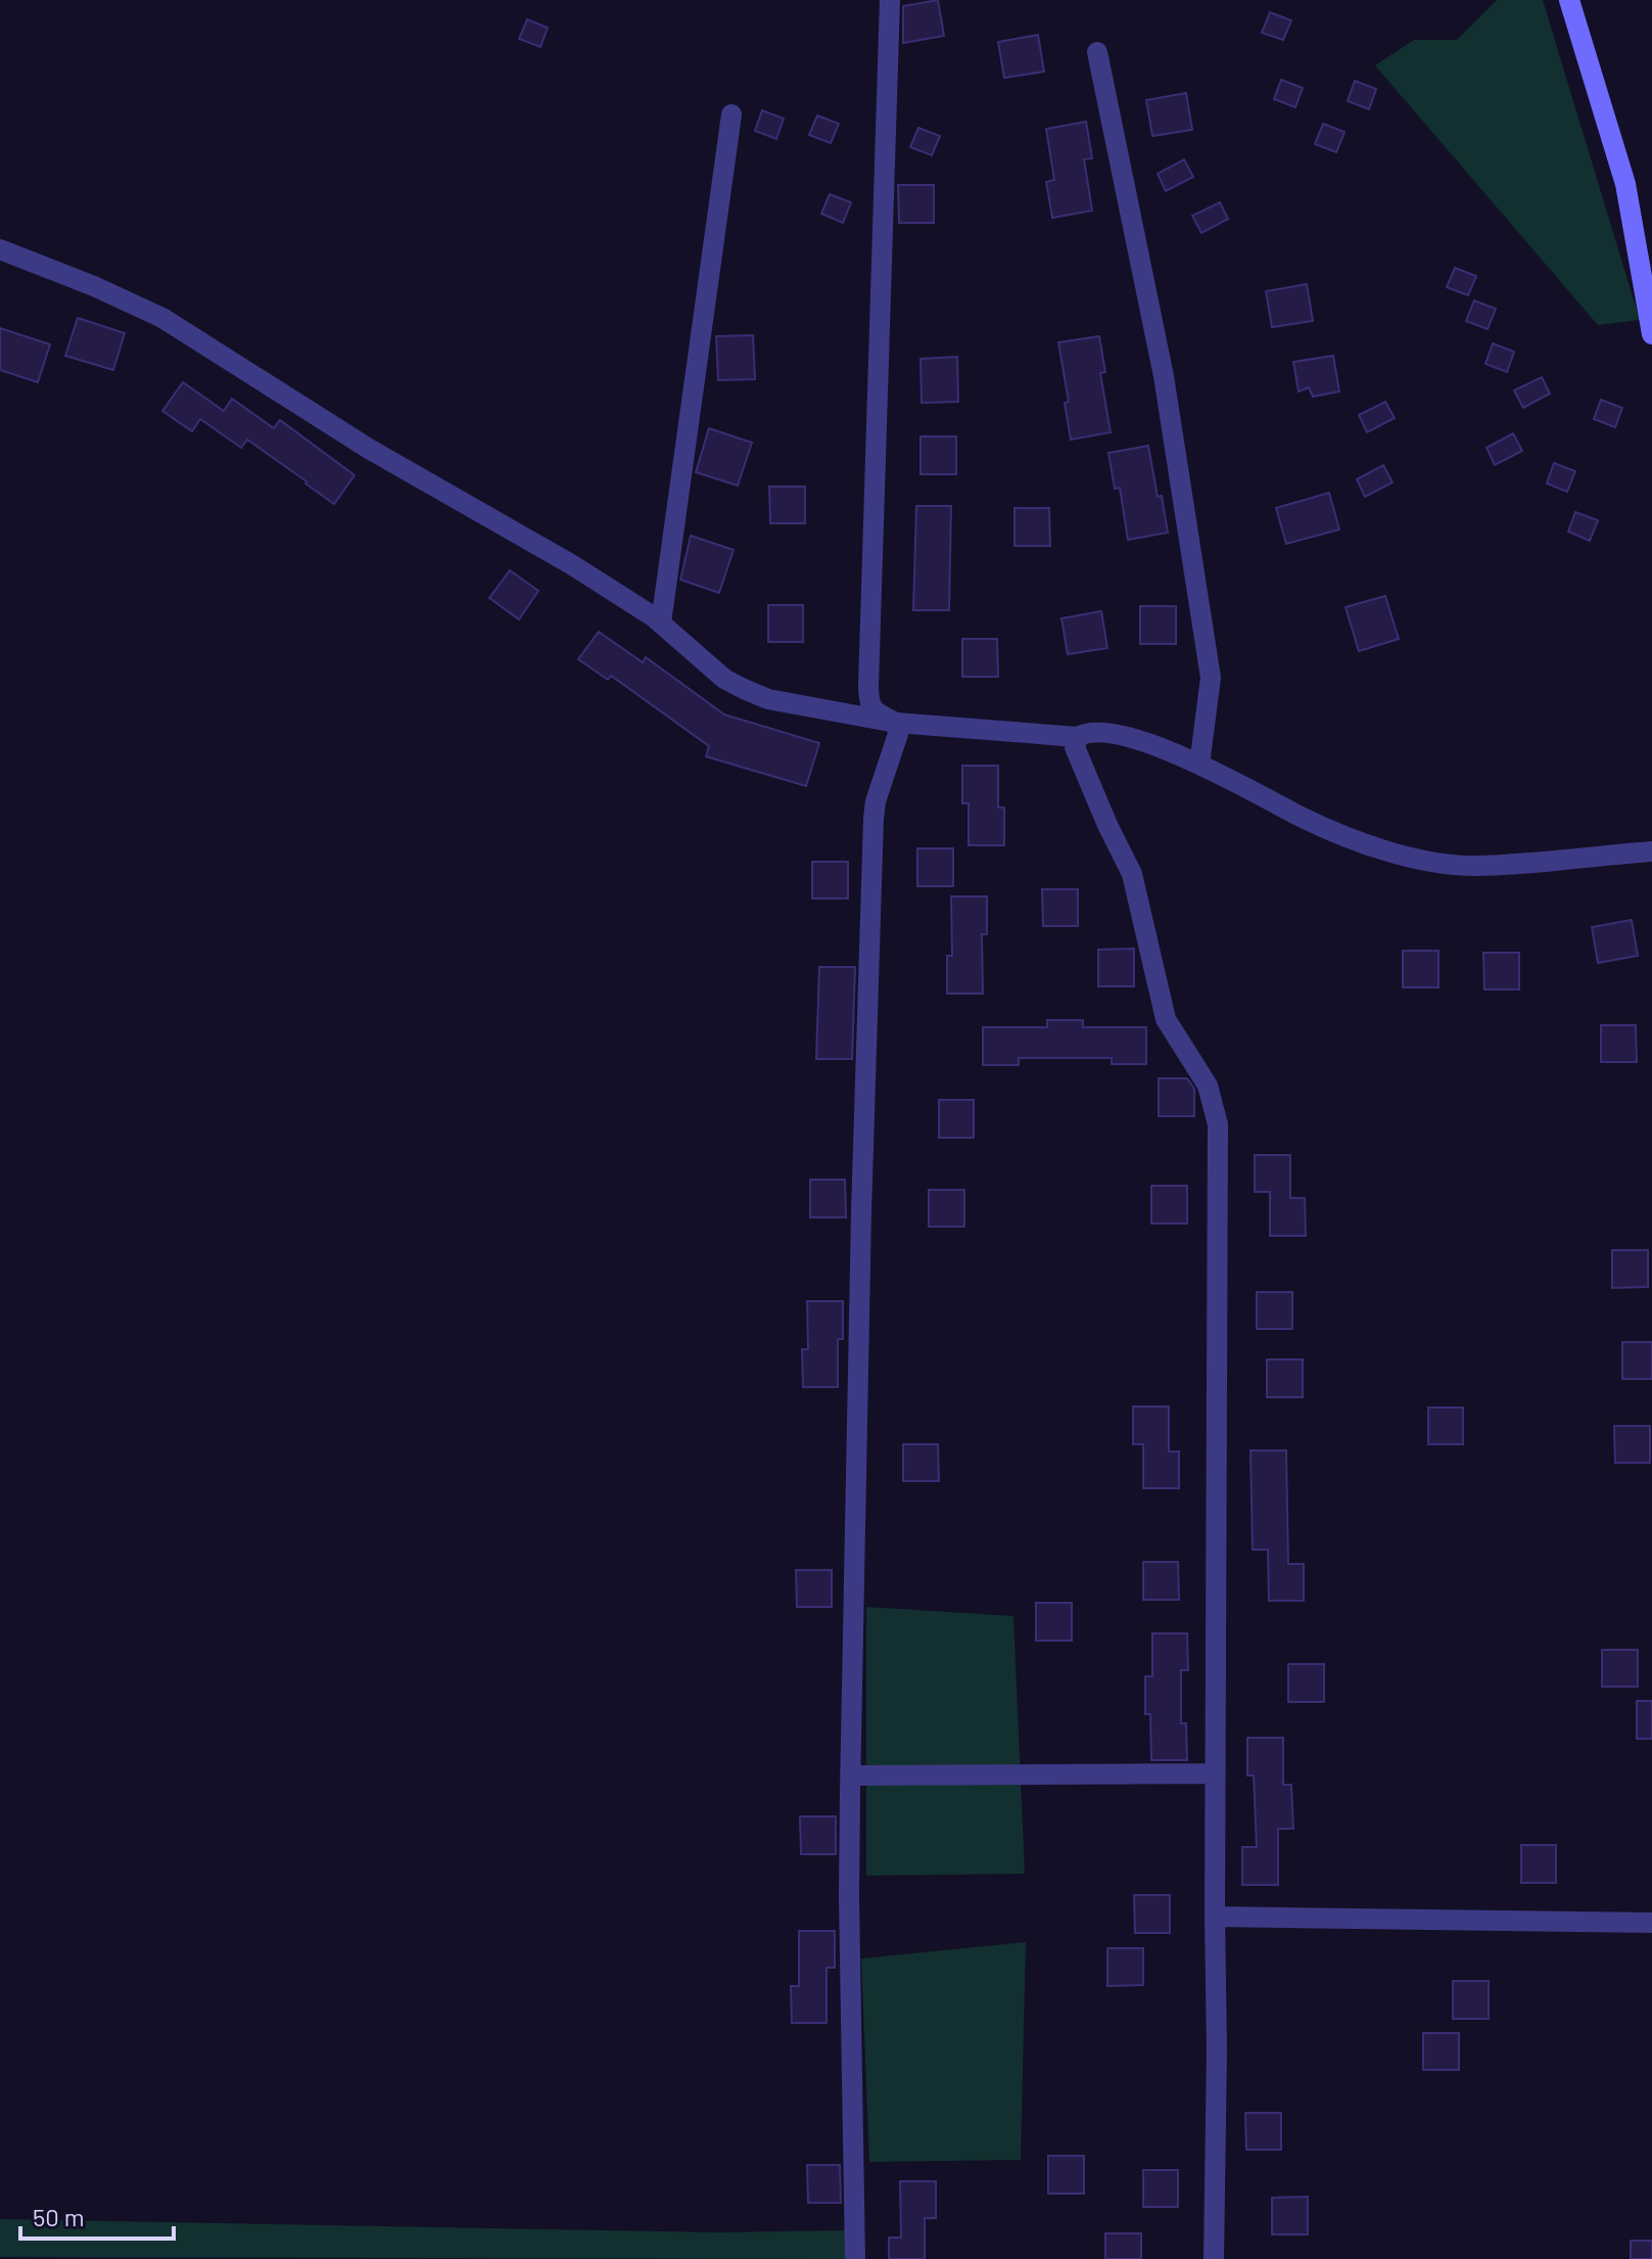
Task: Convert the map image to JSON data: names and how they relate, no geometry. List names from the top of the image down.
{
  "scale_bar": "50 m"
}
